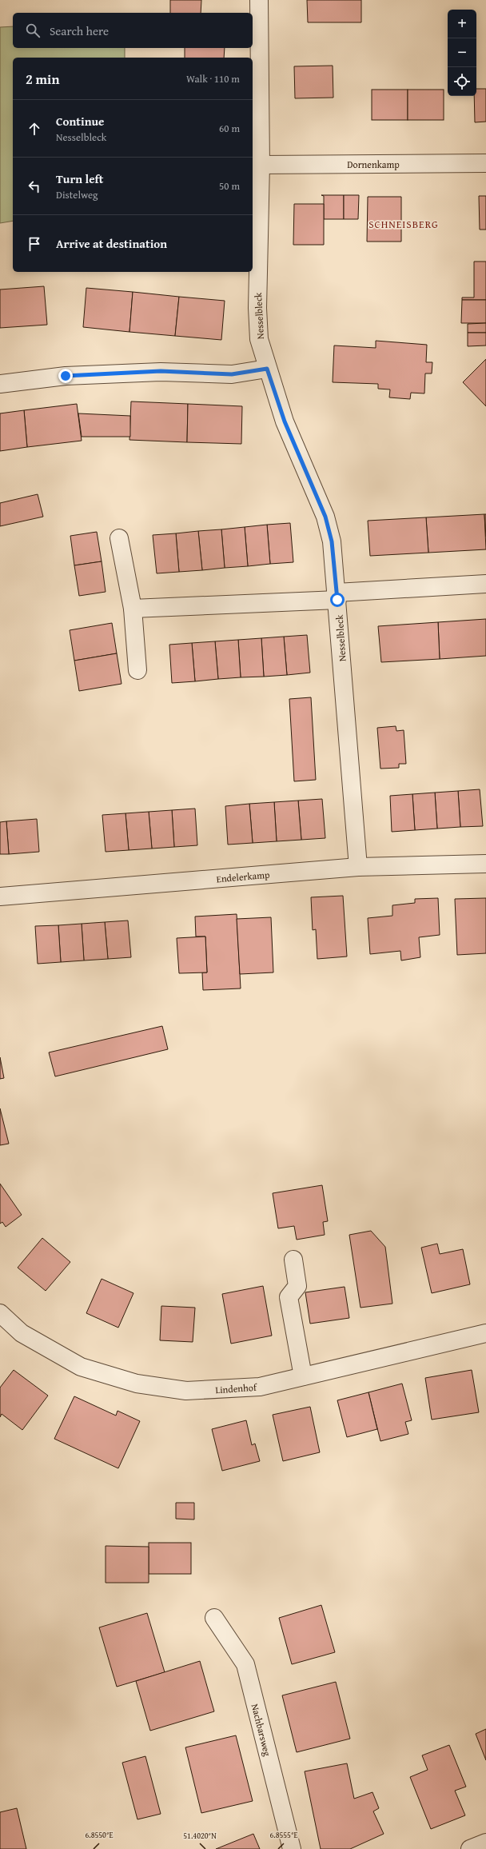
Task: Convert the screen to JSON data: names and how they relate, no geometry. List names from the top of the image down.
{
  "streets": {
    "street": [
      "Dornenkamp",
      "Nesselbleck",
      "Endelerkamp",
      "Lindenhof",
      "Nachbarsweg"
    ]
  },
  "crossings": [
    ["Dornenkamp", "Nesselbleck"],
    ["Nesselbleck", "Endelerkamp"]
  ],
  "districts": ["SCHNEISBERG"],
  "page": {
    "map_buttons": ["+", "−"],
    "search": "Search here",
    "heading": ["2 min", "Walk · 110 m"],
    "list": [
      ["Continue", "Nesselbleck", "60 m"],
      ["Turn left", "Distelweg", "50 m"],
      "Arrive at destination"
    ]
  },
  "coordinates": ["6.8550°E", "6.8555°E", "51.4020°N"]
}
